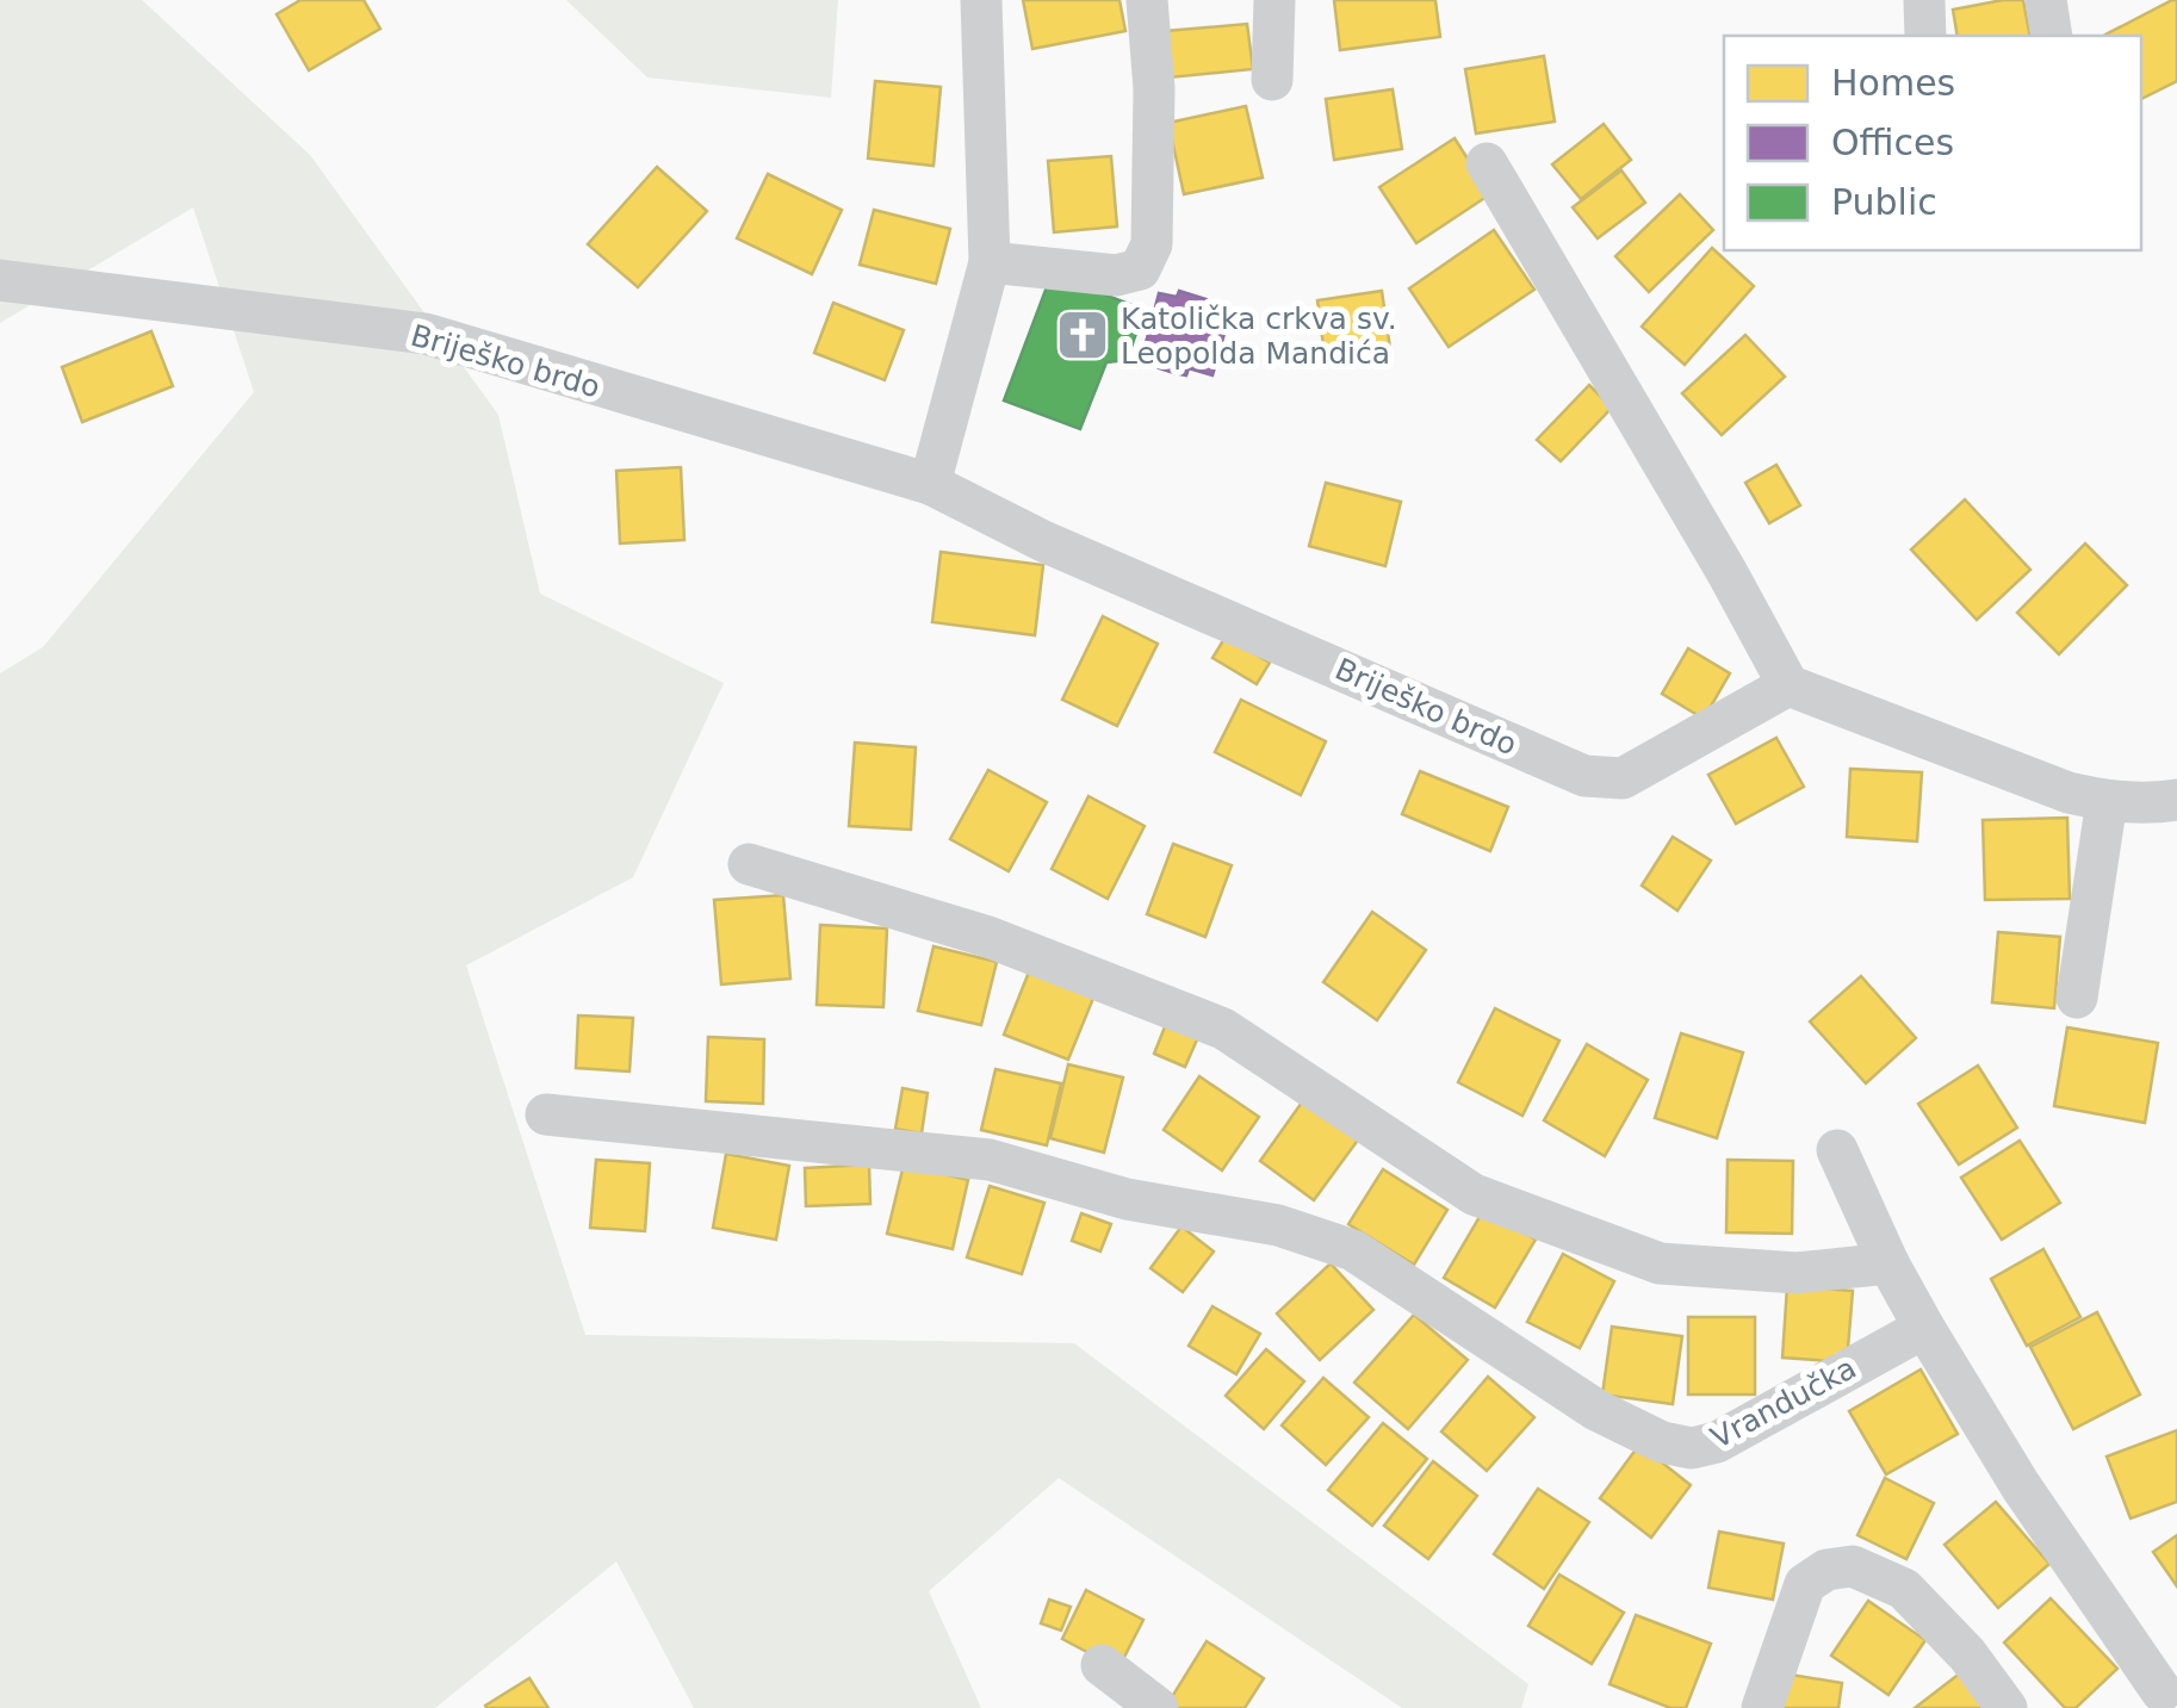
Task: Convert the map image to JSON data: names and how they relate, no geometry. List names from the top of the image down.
{
  "streets": {
    "street": ["Briješko brdo", "Vrandučka"]
  },
  "places": {
    "church": ["Katolička crkva sv. Leopolda Mandića"]
  },
  "legend": ["Homes", "Offices", "Public"]
}
